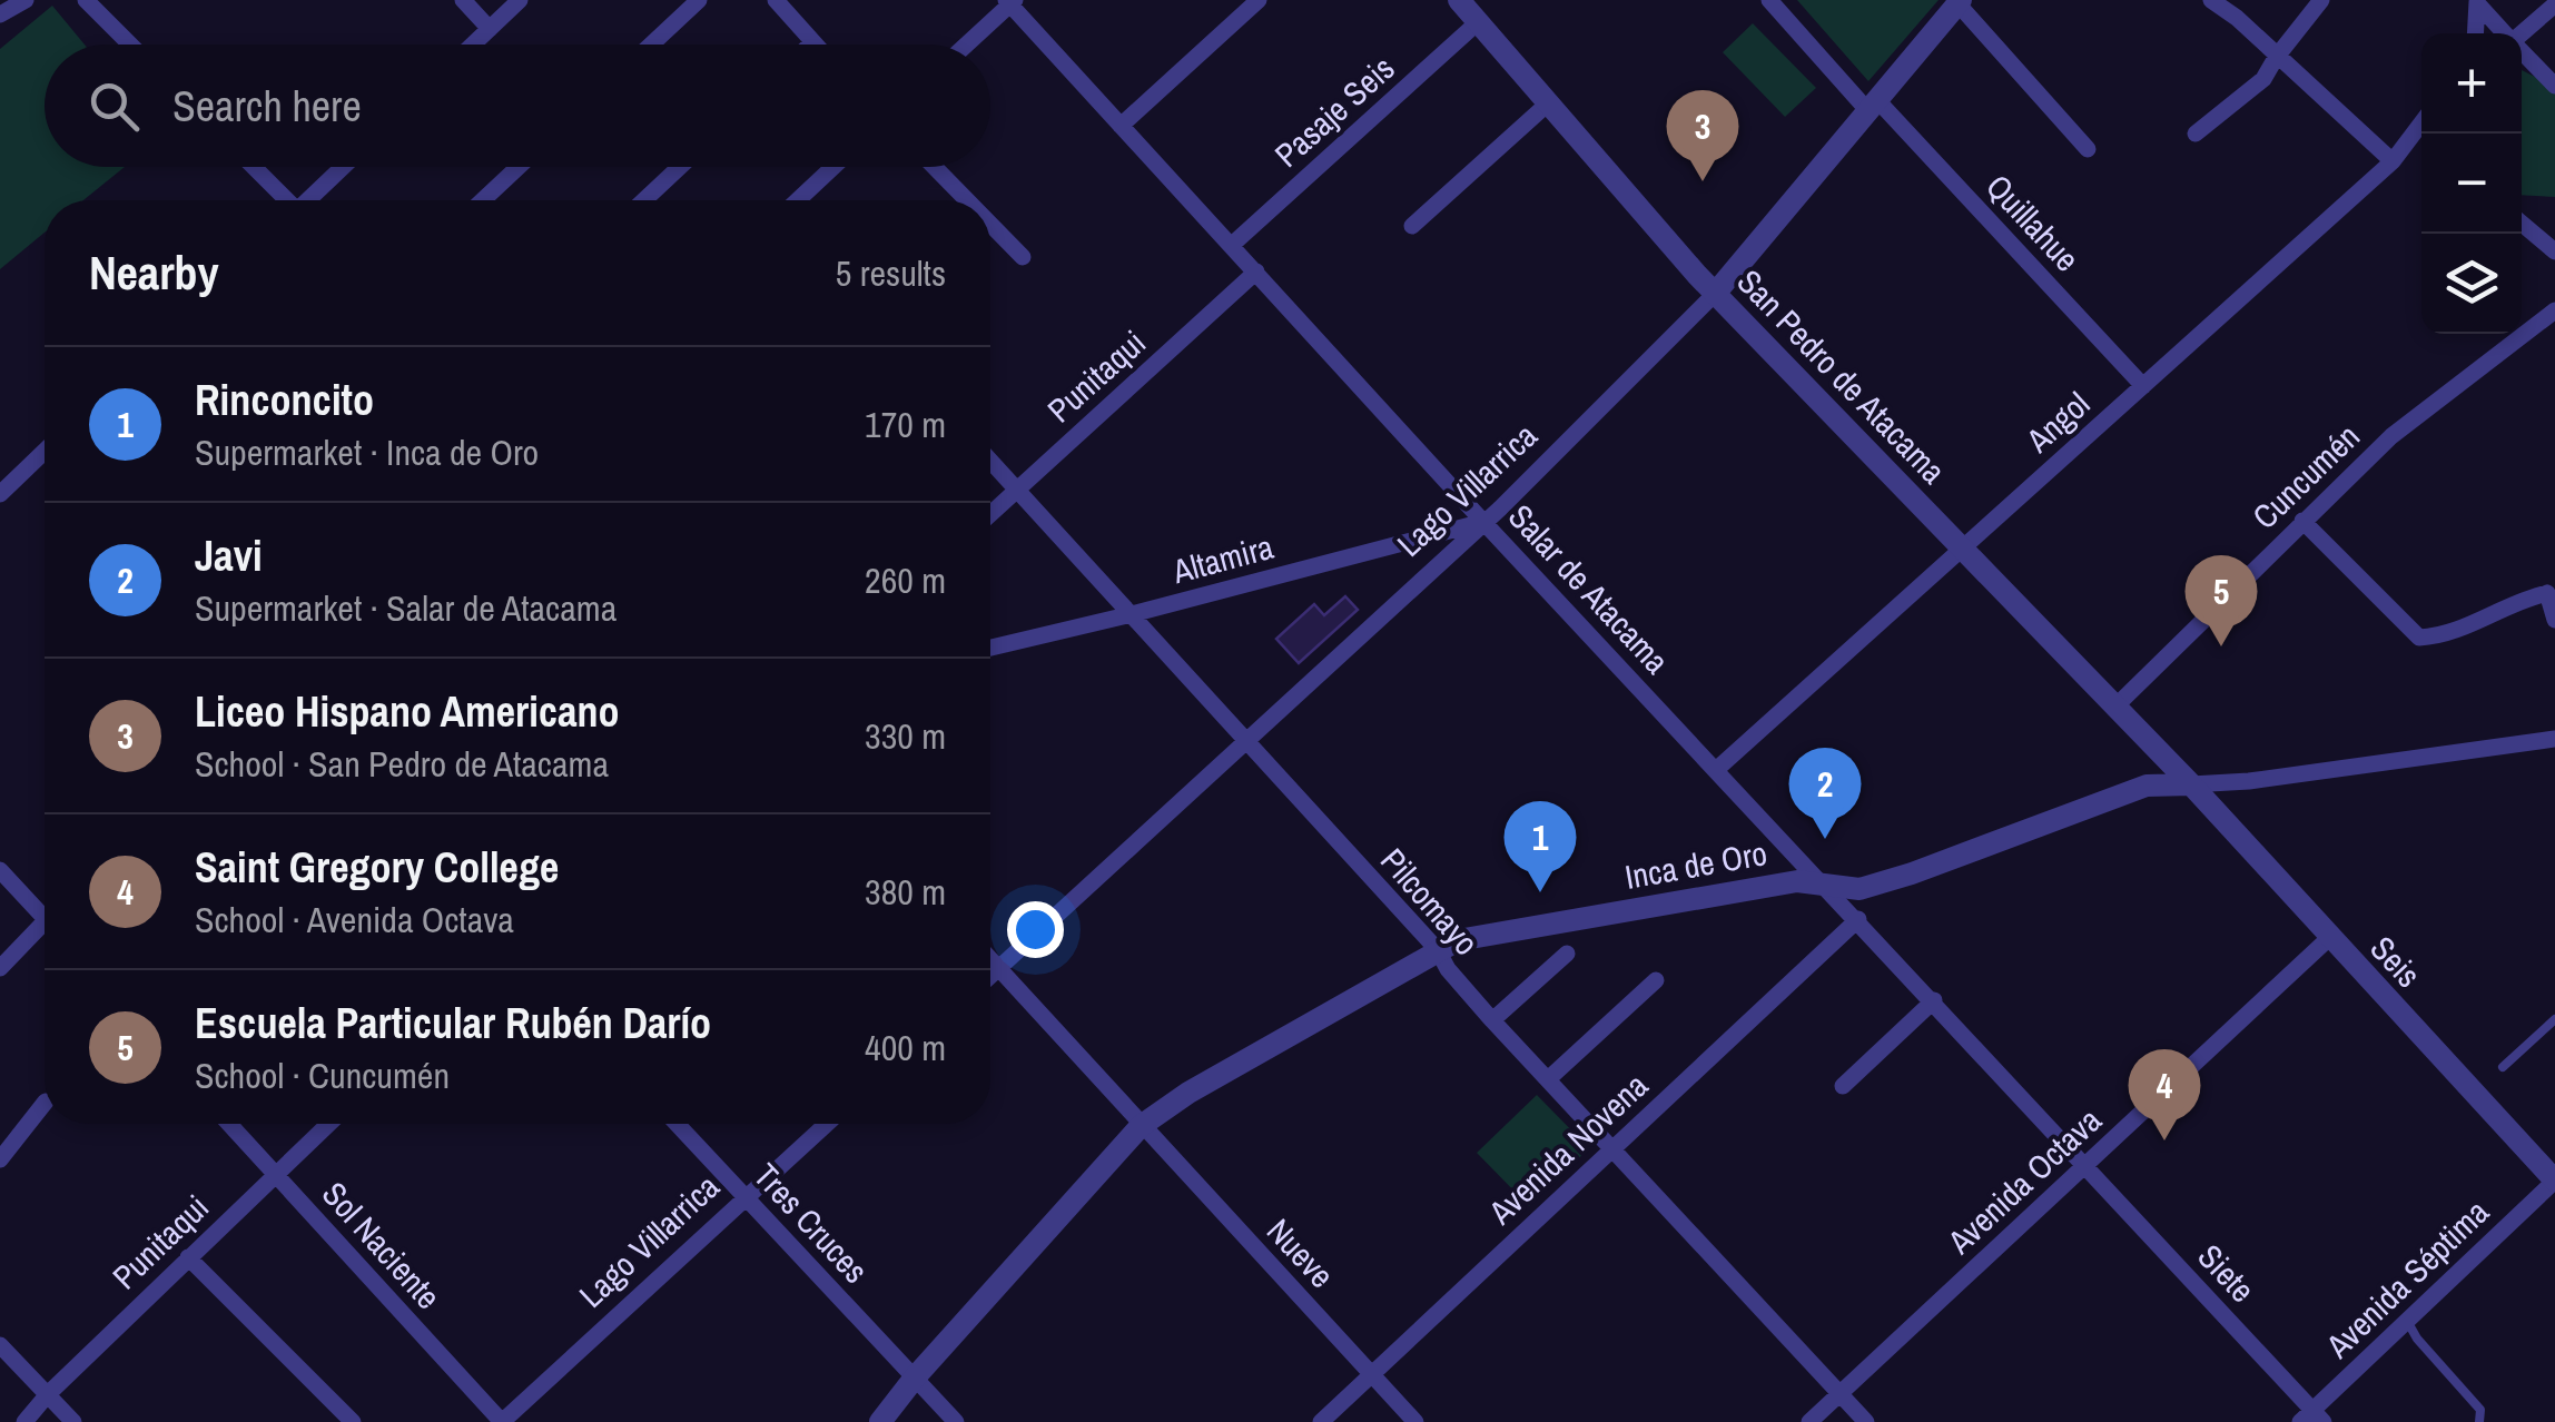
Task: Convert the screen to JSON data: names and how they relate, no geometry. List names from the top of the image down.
{
  "streets": {
    "street": [
      "Pasaje Seis",
      "Quillahue",
      "Punitaqui",
      "San Pedro de Atacama",
      "Angol",
      "Cuncumén",
      "Lago Villarrica",
      "Altamira",
      "Salar de Atacama",
      "Inca de Oro",
      "Pilcomayo",
      "Seis",
      "Avenida Novena",
      "Avenida Octava",
      "Tres Cruces",
      "Sol Naciente",
      "Nueve",
      "Siete",
      "Avenida Séptima"
    ]
  },
  "crossings": [
    ["Pasaje Seis", "San Pedro de Atacama"],
    ["Pasaje Seis", "Salar de Atacama"],
    ["Quillahue", "Angol"],
    ["Quillahue", "Lago Villarrica"],
    ["Punitaqui", "Salar de Atacama"],
    ["Punitaqui", "Pilcomayo"],
    ["Punitaqui", "Sol Naciente"],
    ["San Pedro de Atacama", "Angol"],
    ["San Pedro de Atacama", "Cuncumén"],
    ["San Pedro de Atacama", "Lago Villarrica"],
    ["San Pedro de Atacama", "Inca de Oro"],
    ["San Pedro de Atacama", "Seis"],
    ["Angol", "Salar de Atacama"],
    ["Lago Villarrica", "Altamira"],
    ["Lago Villarrica", "Salar de Atacama"],
    ["Lago Villarrica", "Pilcomayo"],
    ["Lago Villarrica", "Tres Cruces"],
    ["Lago Villarrica", "Sol Naciente"],
    ["Lago Villarrica", "Nueve"],
    ["Altamira", "Salar de Atacama"],
    ["Altamira", "Pilcomayo"],
    ["Salar de Atacama", "Inca de Oro"],
    ["Salar de Atacama", "Avenida Novena"],
    ["Salar de Atacama", "Avenida Octava"],
    ["Salar de Atacama", "Siete"],
    ["Inca de Oro", "Pilcomayo"],
    ["Inca de Oro", "Seis"],
    ["Inca de Oro", "Tres Cruces"],
    ["Inca de Oro", "Nueve"],
    ["Pilcomayo", "Avenida Novena"],
    ["Pilcomayo", "Avenida Octava"],
    ["Seis", "Avenida Octava"],
    ["Seis", "Avenida Séptima"],
    ["Avenida Novena", "Nueve"],
    ["Avenida Octava", "Siete"],
    ["Siete", "Avenida Séptima"]
  ],
  "page": {
    "map_buttons": ["+", "−"],
    "search": "Search here",
    "pins": [
      "3",
      "5",
      "2",
      "1",
      "4"
    ],
    "heading": ["Nearby", "5 results"],
    "list": [
      {
        "mark": "1",
        "name": "Rinconcito",
        "note": "Supermarket · Inca de Oro",
        "value": "170 m"
      },
      {
        "mark": "2",
        "name": "Javi",
        "note": "Supermarket · Salar de Atacama",
        "value": "260 m"
      },
      {
        "mark": "3",
        "name": "Liceo Hispano Americano",
        "note": "School · San Pedro de Atacama",
        "value": "330 m"
      },
      {
        "mark": "4",
        "name": "Saint Gregory College",
        "note": "School · Avenida Octava",
        "value": "380 m"
      },
      {
        "mark": "5",
        "name": "Escuela Particular Rubén Darío",
        "note": "School · Cuncumén",
        "value": "400 m"
      }
    ]
  }
}
